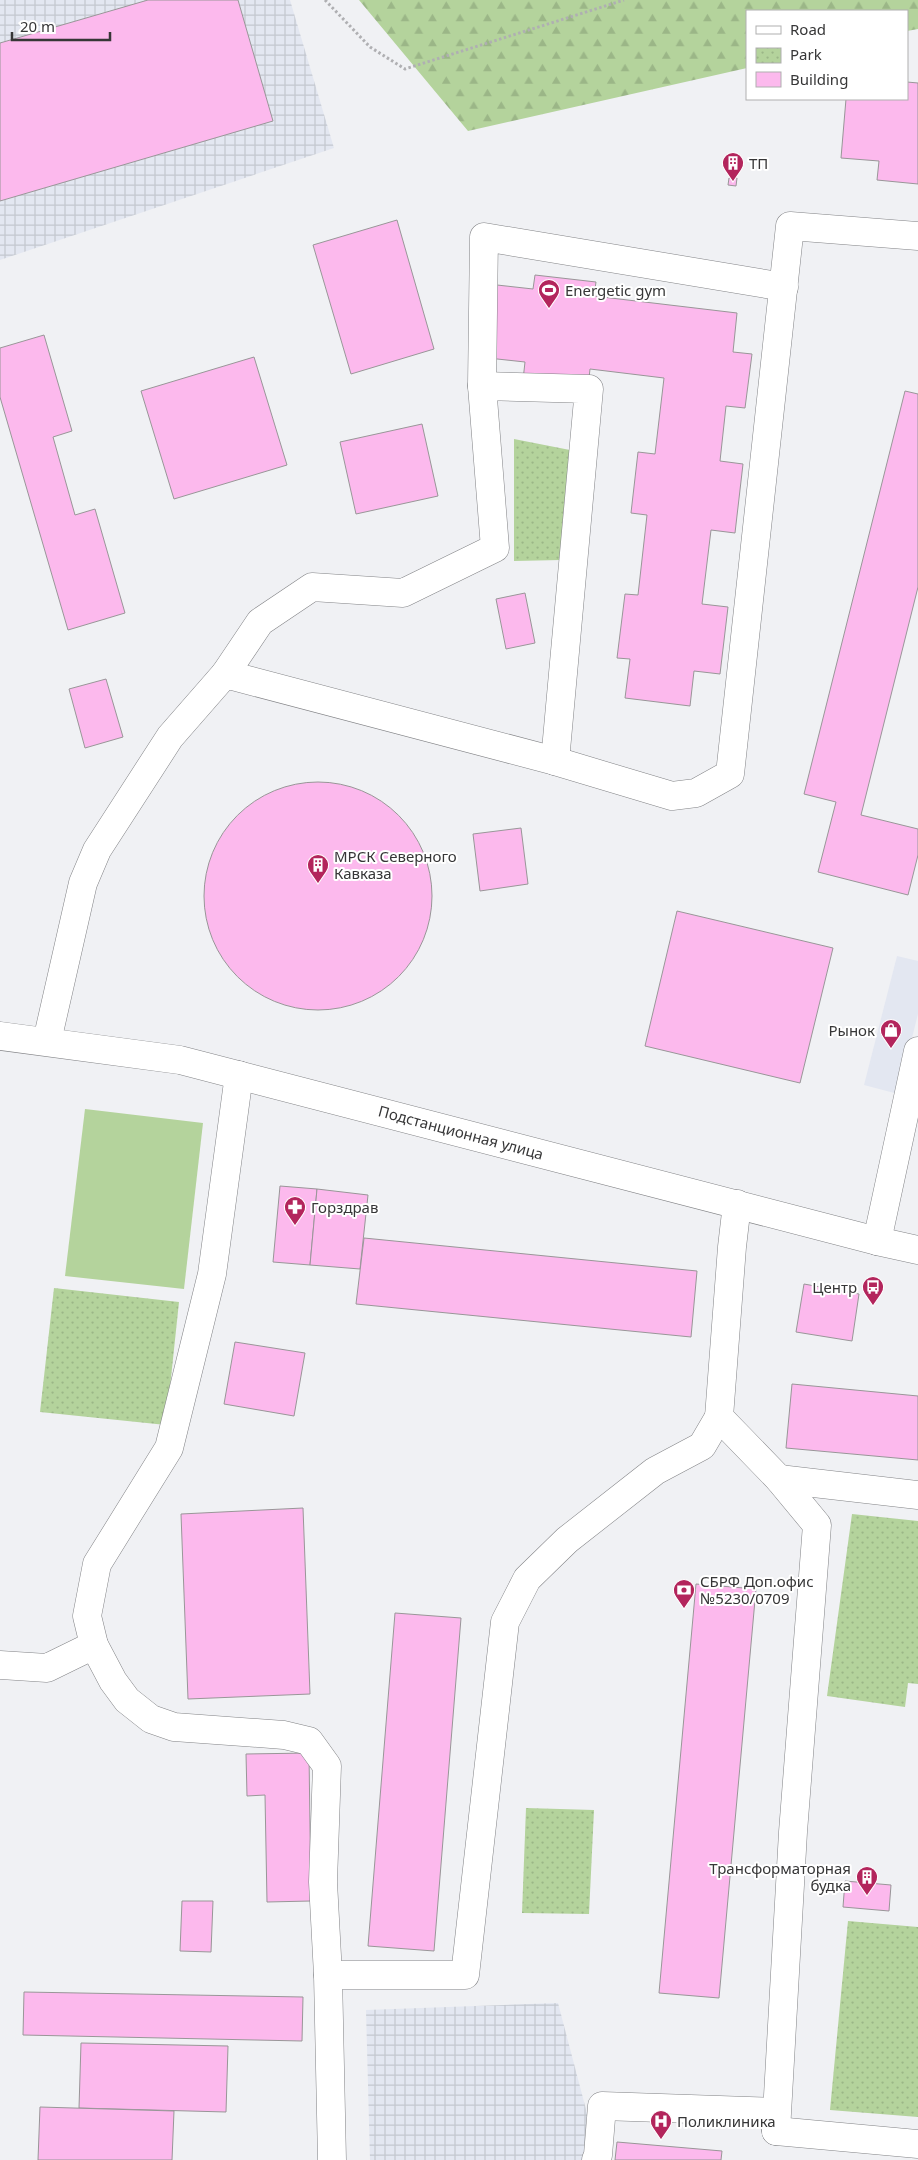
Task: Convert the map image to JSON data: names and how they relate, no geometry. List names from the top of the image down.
{
  "streets": {
    "street": ["Подстанционная улица"]
  },
  "places": {
    "building": ["ТП", "МРСК Северного Кавказа", "Трансформаторная будка"],
    "sports": ["Energetic gym"],
    "shop": ["Рынок"],
    "pharmacy": ["Горздрав"],
    "bus stop": ["Центр"],
    "bank": ["СБРФ Доп.офис №5230/0709"],
    "hospital": ["Поликлиника"]
  },
  "legend": ["Road", "Park", "Building"],
  "scale_bar": "20 m"
}
